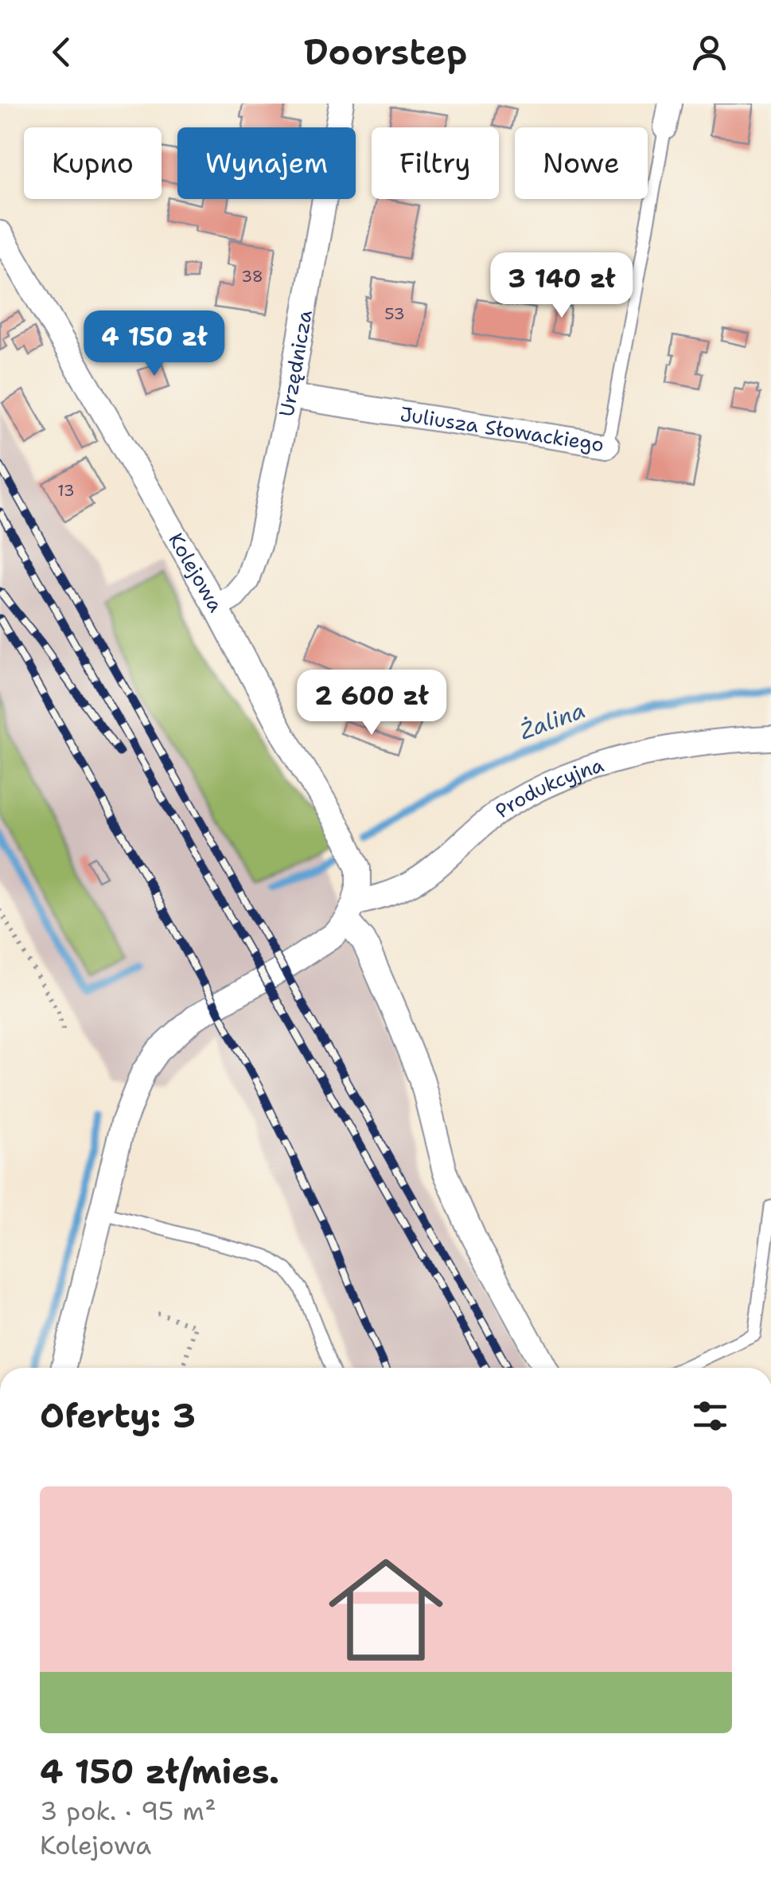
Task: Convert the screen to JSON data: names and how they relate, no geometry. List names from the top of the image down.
{
  "streets": {
    "street": [
      "Urzędnicza",
      "Juliusza Słowackiego",
      "Kolejowa",
      "Produkcyjna"
    ]
  },
  "crossings": [
    ["Urzędnicza", "Juliusza Słowackiego"],
    ["Urzędnicza", "Kolejowa"],
    ["Kolejowa", "Produkcyjna"]
  ],
  "water": ["Żalina"],
  "house_numbers": ["38", "53", "13"],
  "page": {
    "header": "Doorstep",
    "chip": [
      "Kupno",
      "Wynajem",
      "Filtry",
      "Nowe"
    ],
    "price": ["3 140 zł", "4 150 zł", "2 600 zł"],
    "heading": "Oferty: 3",
    "list": [
      {
        "name": "4 150 zł/mies.",
        "note": "3 pok. · 95 m² · Kolejowa"
      }
    ]
  }
}
